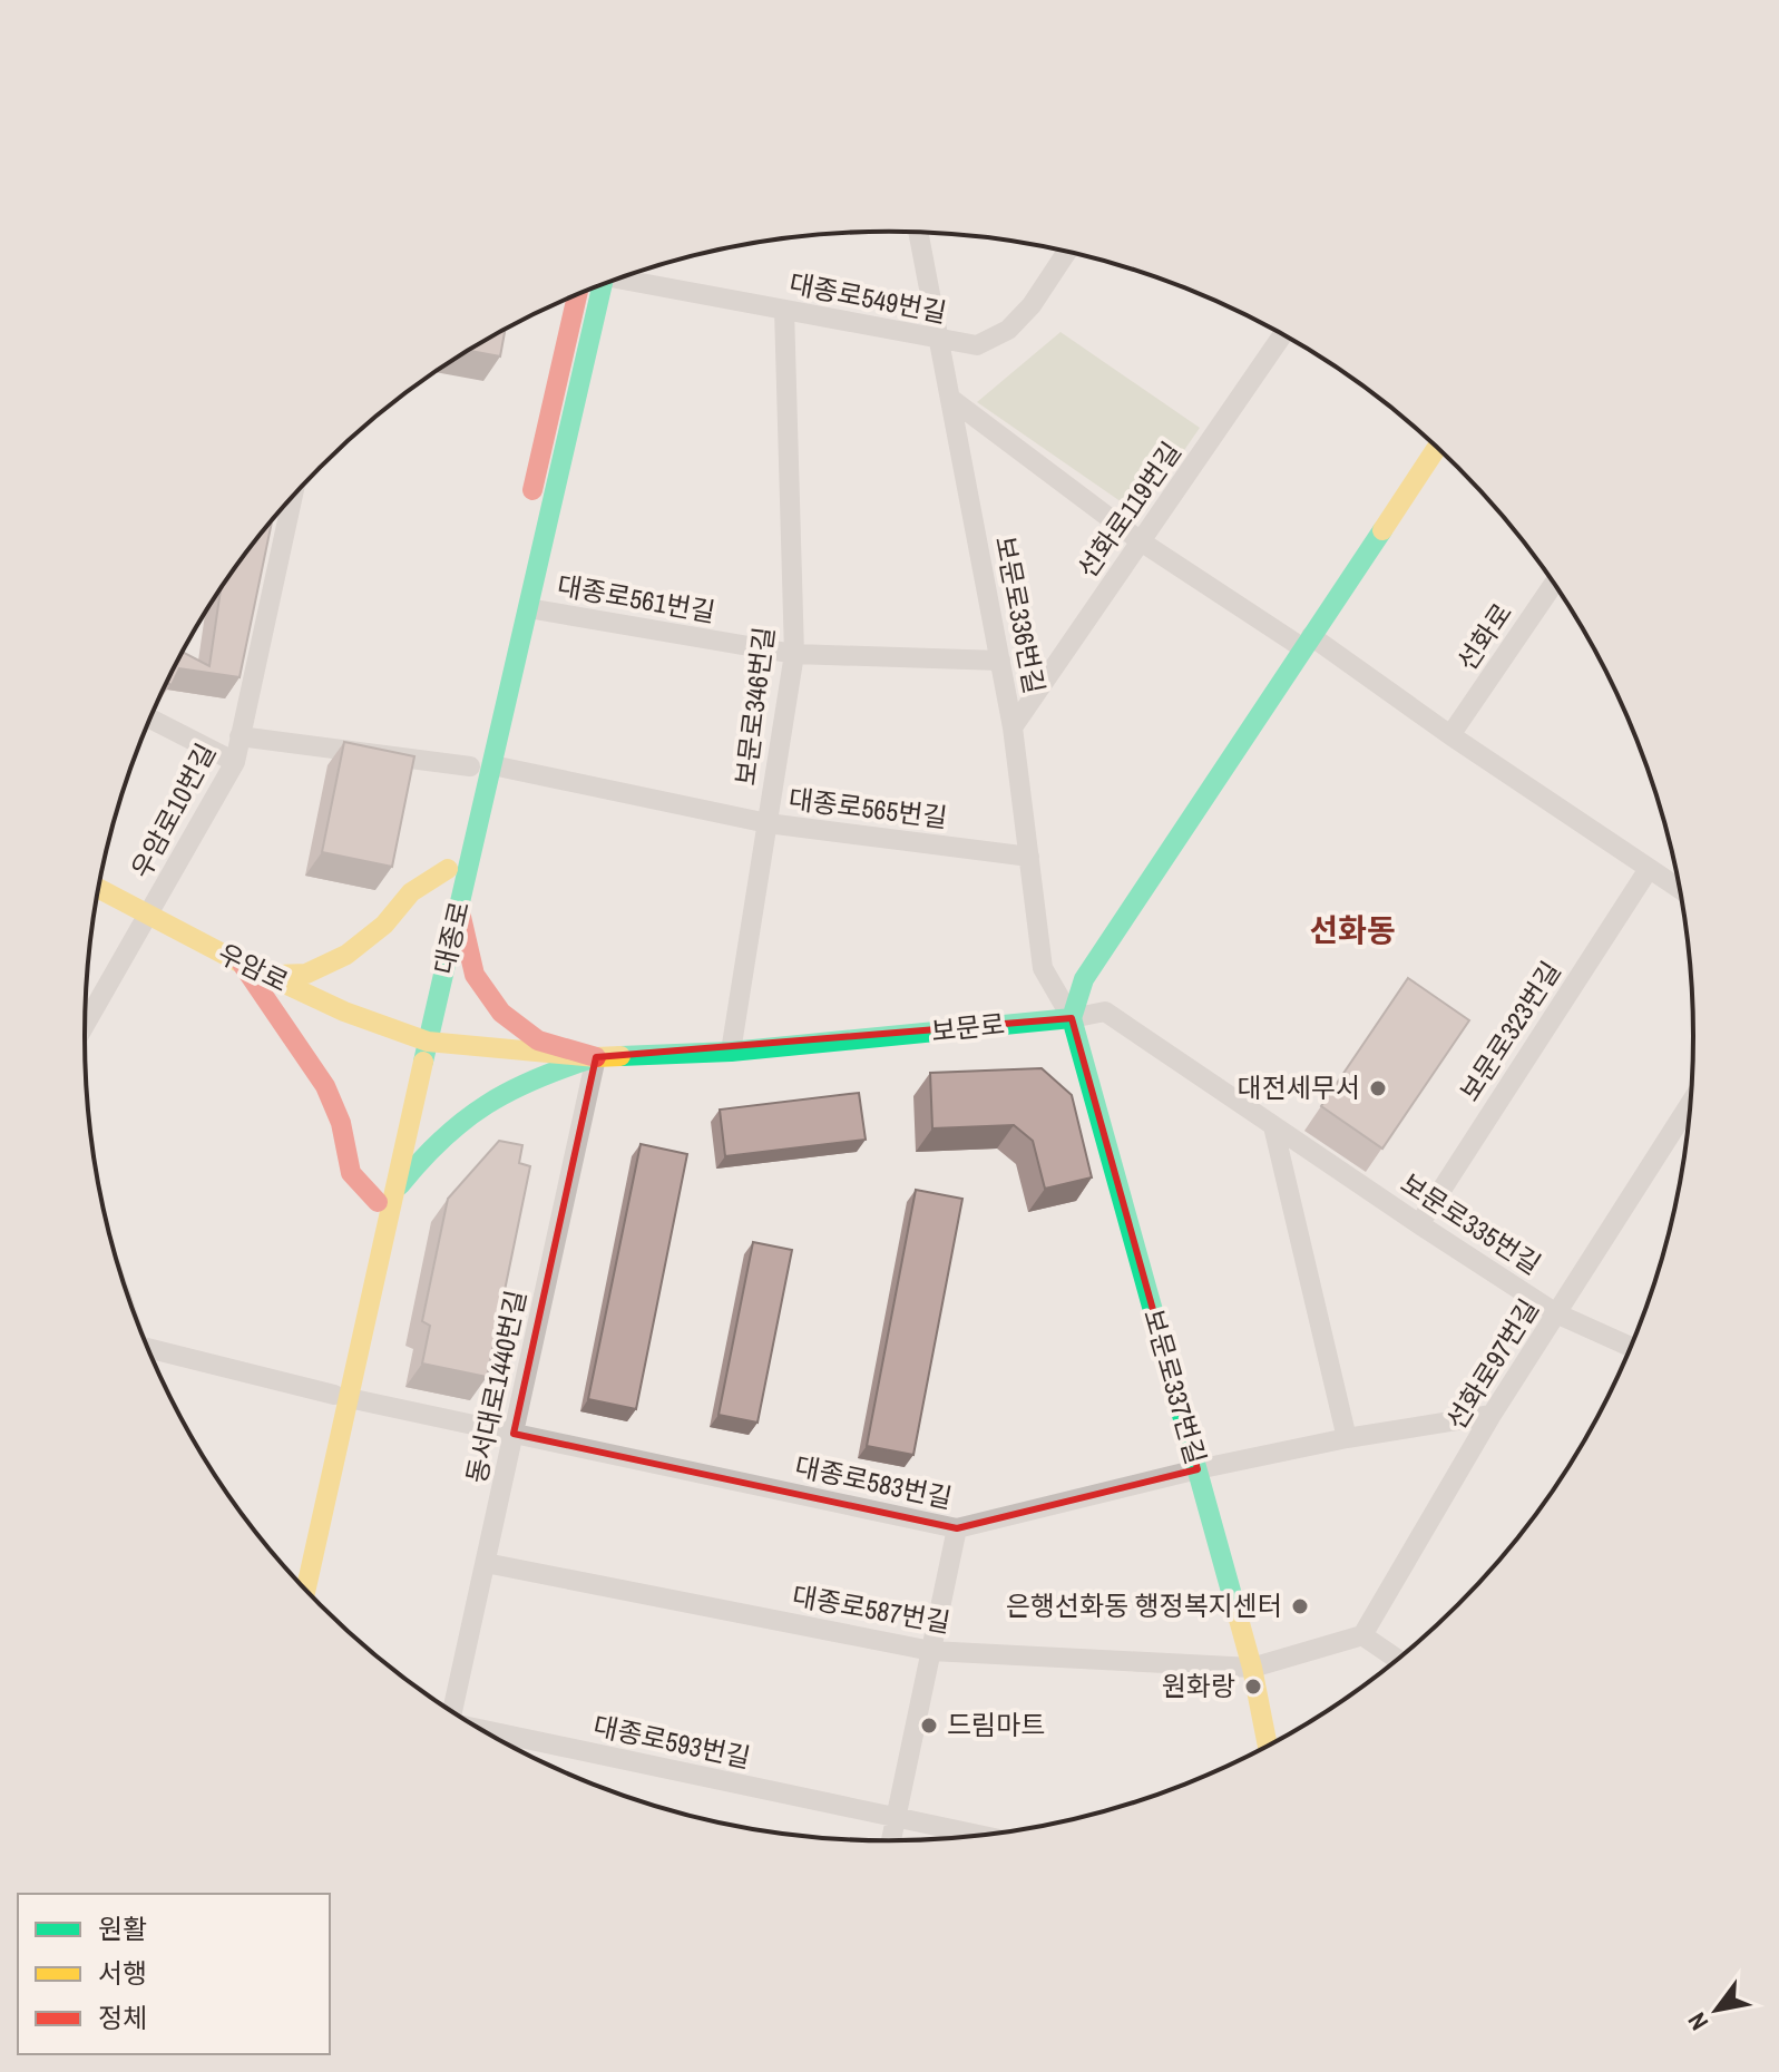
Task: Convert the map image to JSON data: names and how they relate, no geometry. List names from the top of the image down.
{
  "streets": {
    "main road": [
      "대종로",
      "우암로",
      "보문로",
      "보문로337번길"
    ],
    "street": [
      "대종로549번길",
      "선화로119번길",
      "대종로561번길",
      "보문로336번길",
      "선화로",
      "보문로346번길",
      "대종로565번길",
      "우암로10번길",
      "보문로323번길",
      "보문로335번길",
      "선화로97번길",
      "동서대로1440번길",
      "대종로583번길",
      "대종로587번길",
      "대종로593번길"
    ]
  },
  "crossings": [
    ["대종로549번길", "보문로336번길"],
    ["대종로549번길", "보문로346번길"],
    ["선화로119번길", "보문로336번길"],
    ["대종로561번길", "보문로336번길"],
    ["대종로561번길", "보문로346번길"],
    ["대종로561번길", "대종로"],
    ["보문로336번길", "대종로565번길"],
    ["보문로336번길", "보문로"],
    ["보문로336번길", "보문로335번길"],
    ["보문로336번길", "보문로337번길"],
    ["보문로346번길", "대종로565번길"],
    ["보문로346번길", "보문로"],
    ["대종로565번길", "대종로"],
    ["우암로10번길", "우암로"],
    ["대종로", "우암로"],
    ["대종로", "보문로"],
    ["대종로", "대종로583번길"],
    ["우암로", "보문로"],
    ["보문로", "보문로335번길"],
    ["보문로", "동서대로1440번길"],
    ["보문로", "보문로337번길"],
    ["보문로323번길", "보문로335번길"],
    ["보문로335번길", "선화로97번길"],
    ["보문로335번길", "보문로337번길"],
    ["선화로97번길", "대종로583번길"],
    ["선화로97번길", "대종로587번길"],
    ["동서대로1440번길", "대종로583번길"],
    ["동서대로1440번길", "대종로587번길"],
    ["보문로337번길", "대종로583번길"],
    ["보문로337번길", "대종로587번길"]
  ],
  "districts": ["선화동"],
  "places": [
    "대전세무서",
    "은행선화동 행정복지센터",
    "원화랑",
    "드림마트"
  ],
  "legend": ["원활", "서행", "정체"],
  "north": "bottom left"
}
